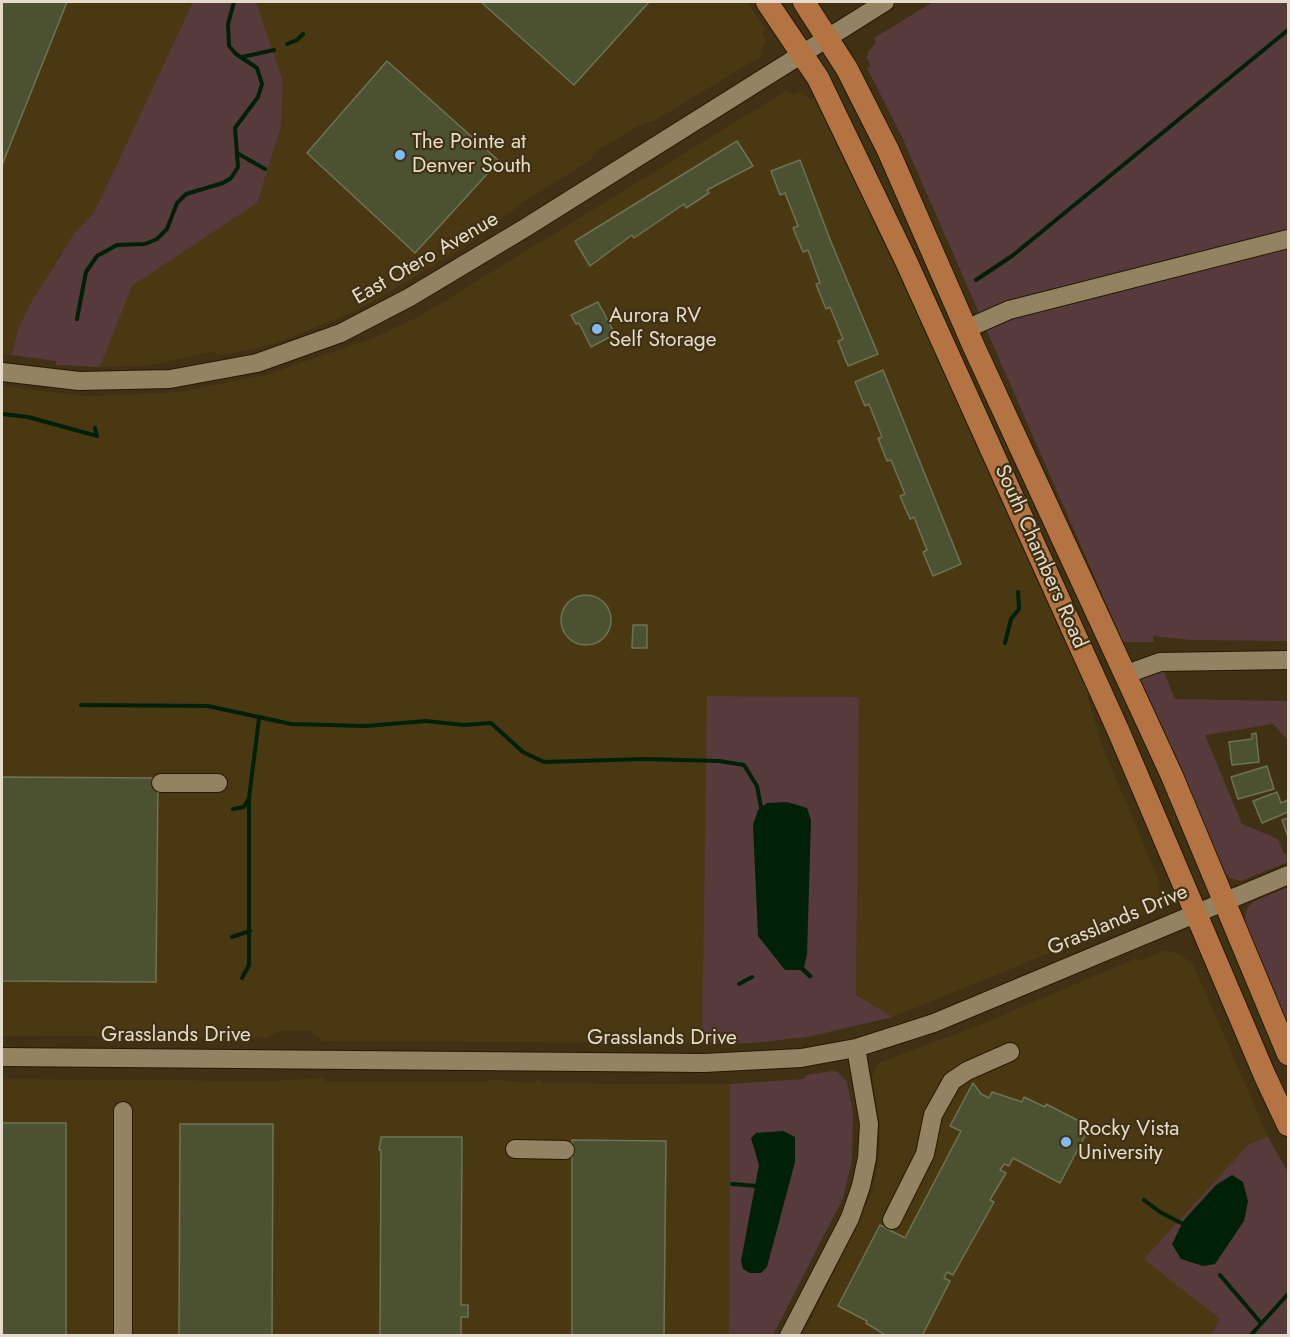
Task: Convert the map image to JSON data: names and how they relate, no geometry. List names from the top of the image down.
{
  "streets": {
    "main road": ["South Chambers Road"],
    "street": ["East Otero Avenue", "Grasslands Drive"]
  },
  "crossings": [
    ["East Otero Avenue", "South Chambers Road"],
    ["South Chambers Road", "Grasslands Drive"]
  ],
  "places": ["The Pointe at Denver South", "Aurora RV Self Storage", "Rocky Vista University"]
}
